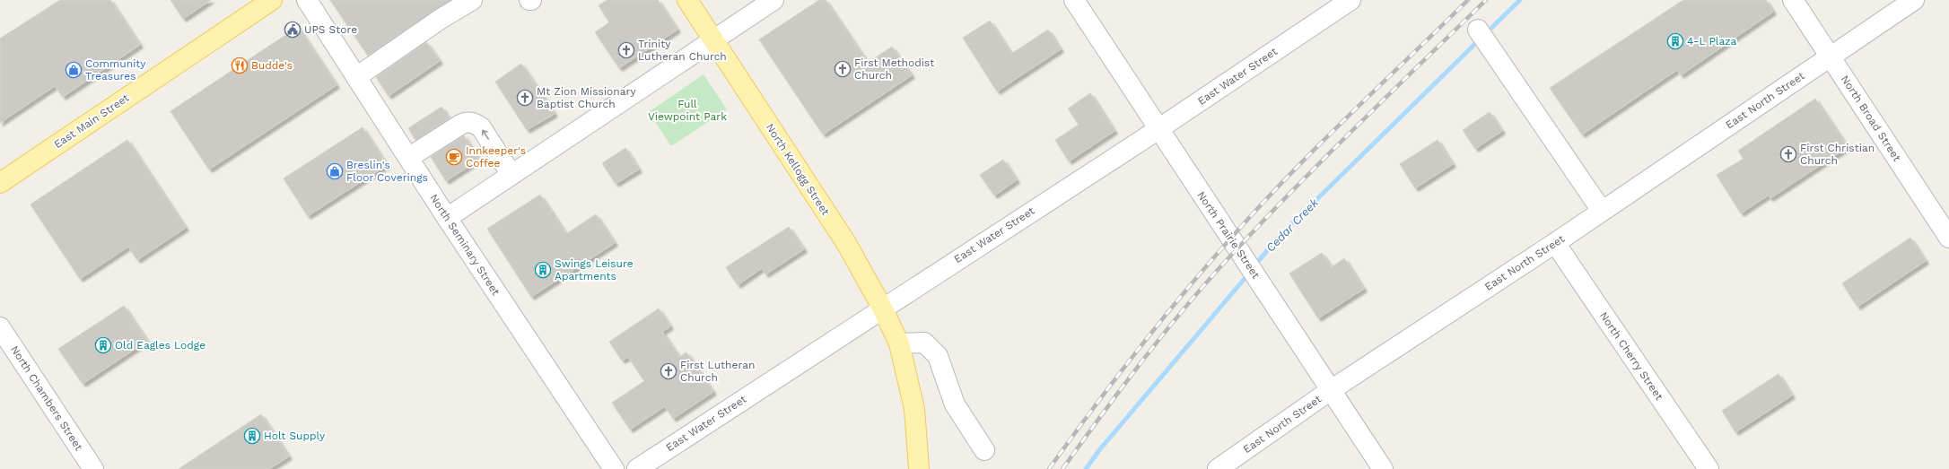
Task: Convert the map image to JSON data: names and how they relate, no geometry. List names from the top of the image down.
{
  "streets": {
    "main road": ["East Main Street", "North Kellogg Street"],
    "street": [
      "East Water Street",
      "East North Street",
      "North Broad Street",
      "North Prairie Street",
      "North Seminary Street",
      "North Cherry Street",
      "North Chambers Street"
    ]
  },
  "crossings": [
    ["East Water Street", "North Kellogg Street"],
    ["East Water Street", "North Prairie Street"],
    ["East North Street", "North Broad Street"],
    ["East North Street", "North Prairie Street"],
    ["East North Street", "North Cherry Street"]
  ],
  "water": ["Cedar Creek"],
  "parks": ["Full Viewpoint Park"],
  "places": {
    "public building": ["UPS Store"],
    "building": [
      "4-L Plaza",
      "Swings Leisure Apartments",
      "Old Eagles Lodge",
      "Holt Supply"
    ],
    "church": [
      "Trinity Lutheran Church",
      "First Methodist Church",
      "Mt Zion Missionary Baptist Church",
      "First Christian Church",
      "First Lutheran Church"
    ],
    "restaurant": ["Budde's"],
    "shop": ["Community Treasures", "Breslin's Floor Coverings"],
    "cafe": ["Innkeeper's Coffee"]
  }
}
